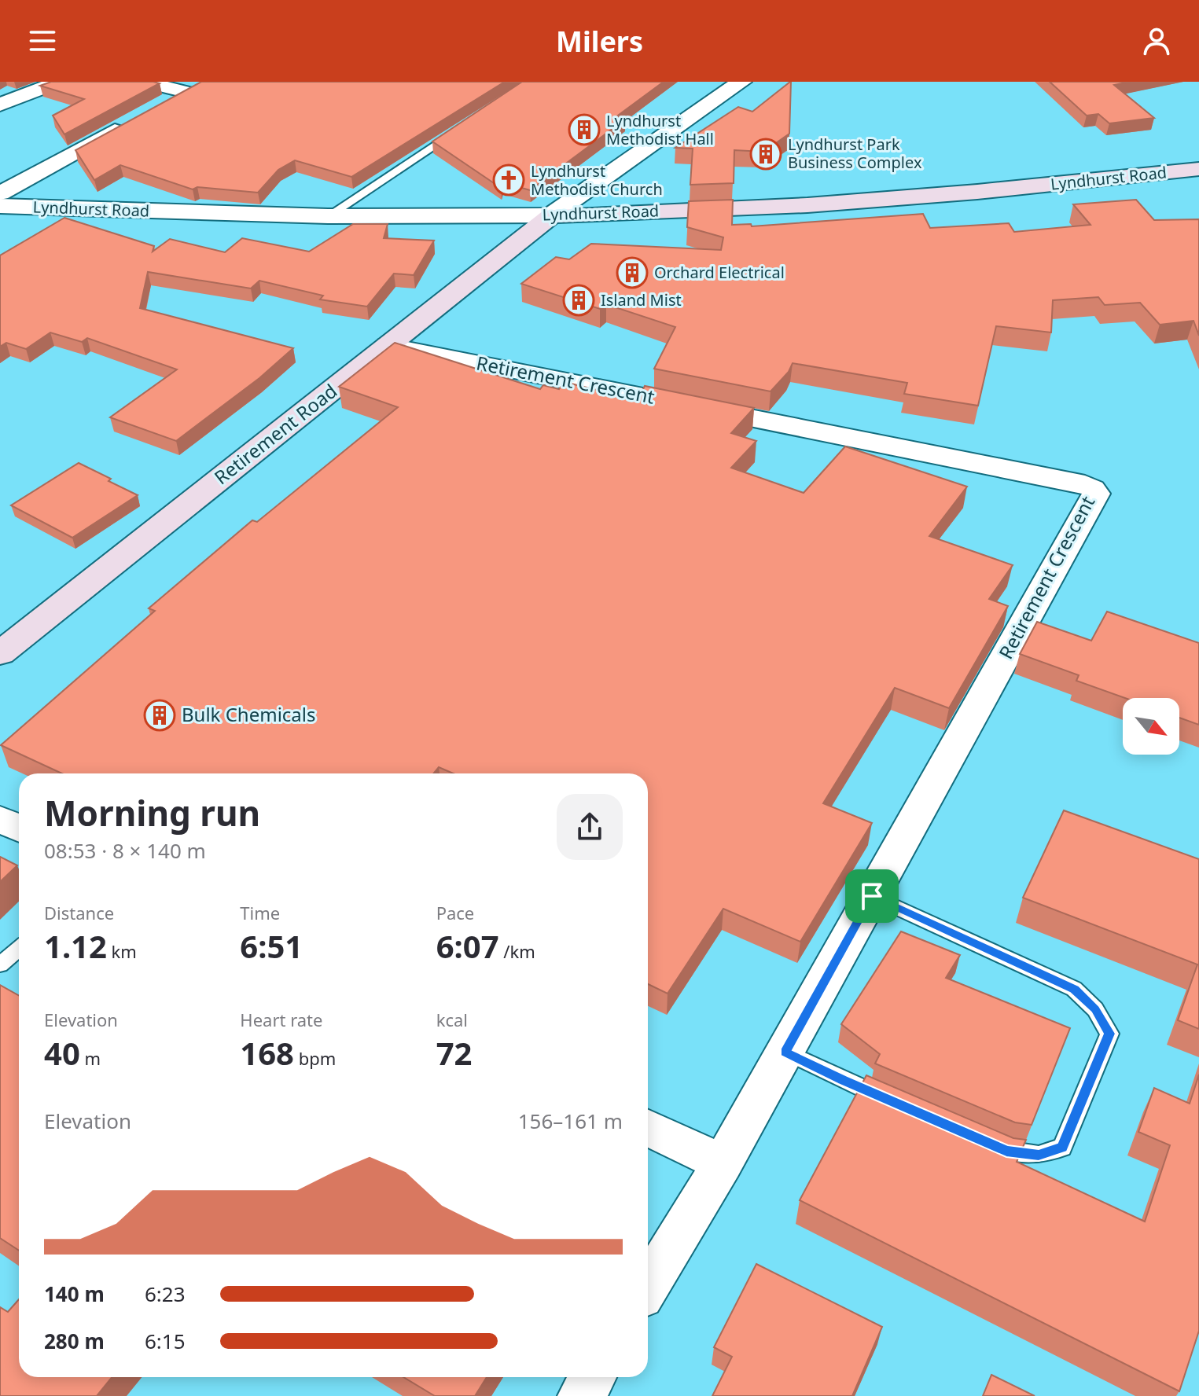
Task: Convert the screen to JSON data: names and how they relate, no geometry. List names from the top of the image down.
{
  "streets": {
    "main road": ["Lyndhurst Road", "Retirement Road"],
    "street": ["Retirement Crescent"]
  },
  "crossings": [
    ["Lyndhurst Road", "Retirement Road"],
    ["Retirement Crescent", "Retirement Road"]
  ],
  "places": {
    "building": [
      "Lyndhurst Methodist Hall",
      "Lyndhurst Park Business Complex",
      "Orchard Electrical",
      "Island Mist",
      "Bulk Chemicals"
    ],
    "church": ["Lyndhurst Methodist Church"]
  },
  "north": "bottom right",
  "page": {
    "header": "Milers",
    "heading": ["Morning run", "08:53 · 8 × 140 m"],
    "stats": [
      ["Distance", "1.12 km"],
      ["Time", "6:51"],
      ["Pace", "6:07 /km"],
      ["Elevation", "40 m"],
      ["Heart rate", "168 bpm"],
      ["kcal", "72"]
    ],
    "chart": ["Elevation", "156–161 m"],
    "list": [
      {
        "name": "140 m",
        "note": "6:23"
      },
      {
        "name": "280 m",
        "note": "6:15"
      }
    ]
  }
}
